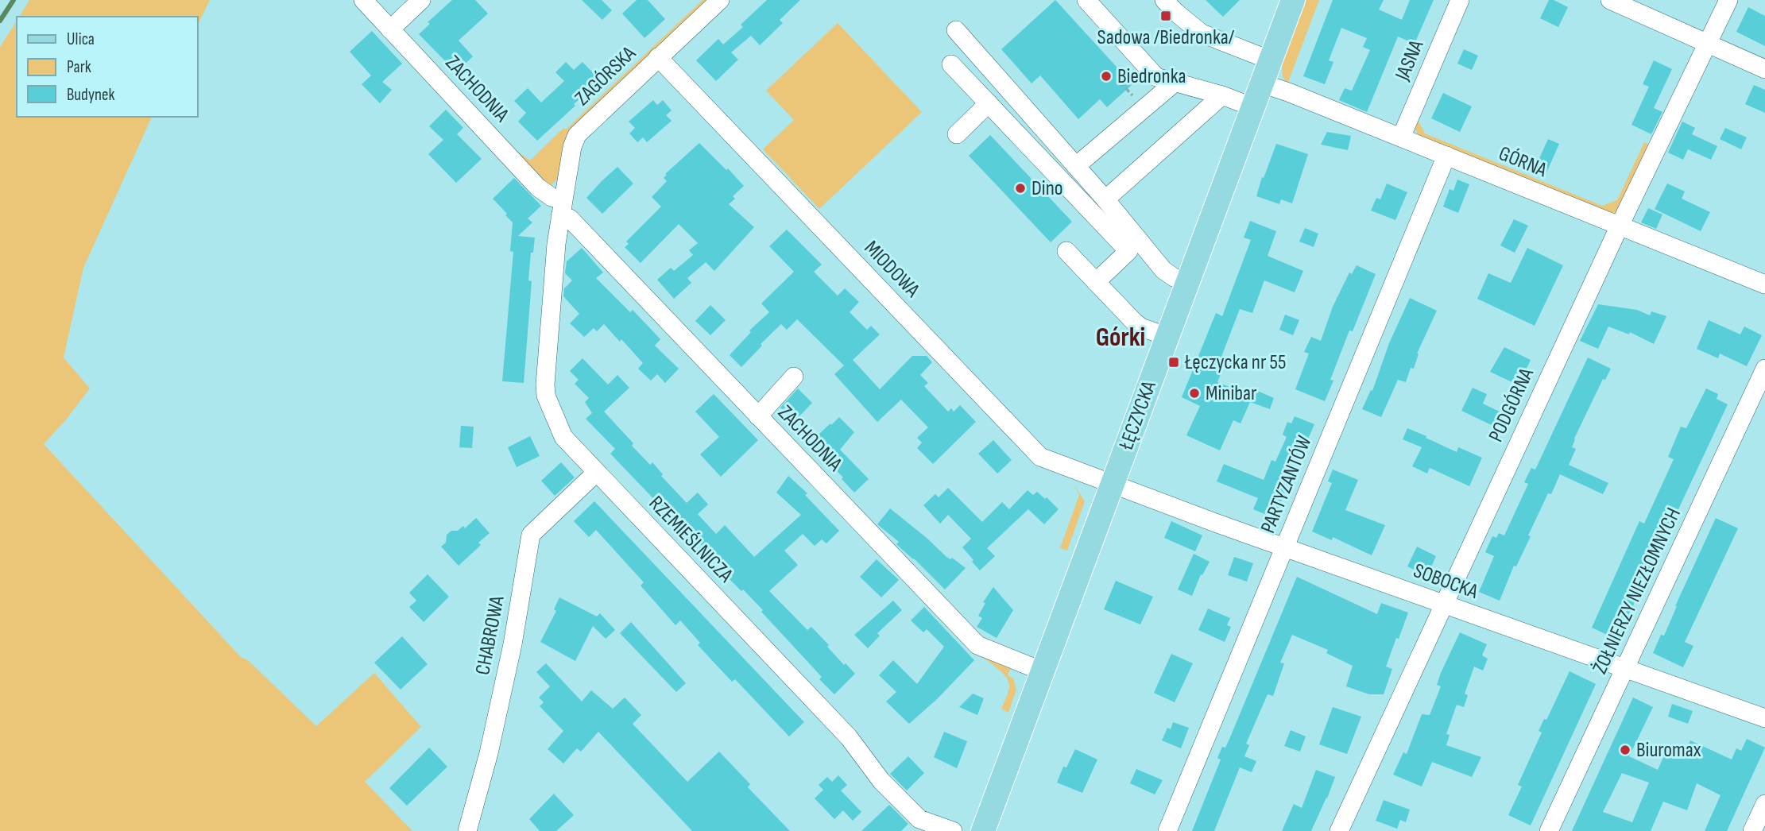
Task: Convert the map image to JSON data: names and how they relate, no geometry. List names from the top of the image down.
{
  "streets": {
    "main road": ["ŁĘCZYCKA"],
    "street": [
      "JASNA",
      "ZAGÓRSKA",
      "ZACHODNIA",
      "GÓRNA",
      "MIODOWA",
      "PODGÓRNA",
      "PARTYZANTÓW",
      "RZEMIEŚLNICZA",
      "SOBOCKA",
      "ŻOŁNIERZY NIEZŁOMNYCH",
      "CHABROWA"
    ]
  },
  "crossings": [
    ["JASNA", "GÓRNA"],
    ["ZAGÓRSKA", "ZACHODNIA"],
    ["ZAGÓRSKA", "MIODOWA"],
    ["ZAGÓRSKA", "RZEMIEŚLNICZA"],
    ["ZACHODNIA", "ŁĘCZYCKA"],
    ["ZACHODNIA", "RZEMIEŚLNICZA"],
    ["GÓRNA", "PODGÓRNA"],
    ["GÓRNA", "ŁĘCZYCKA"],
    ["GÓRNA", "PARTYZANTÓW"],
    ["MIODOWA", "ŁĘCZYCKA"],
    ["MIODOWA", "SOBOCKA"],
    ["PODGÓRNA", "SOBOCKA"],
    ["ŁĘCZYCKA", "SOBOCKA"],
    ["PARTYZANTÓW", "SOBOCKA"],
    ["RZEMIEŚLNICZA", "CHABROWA"],
    ["SOBOCKA", "ŻOŁNIERZY NIEZŁOMNYCH"]
  ],
  "districts": ["Górki"],
  "places": {
    "transit": ["Sadowa /Biedronka/", "Łęczycka nr 55"],
    "other": [
      "Biedronka",
      "Dino",
      "Minibar",
      "Biuromax"
    ]
  },
  "legend": ["Ulica", "Park", "Budynek"]
}
